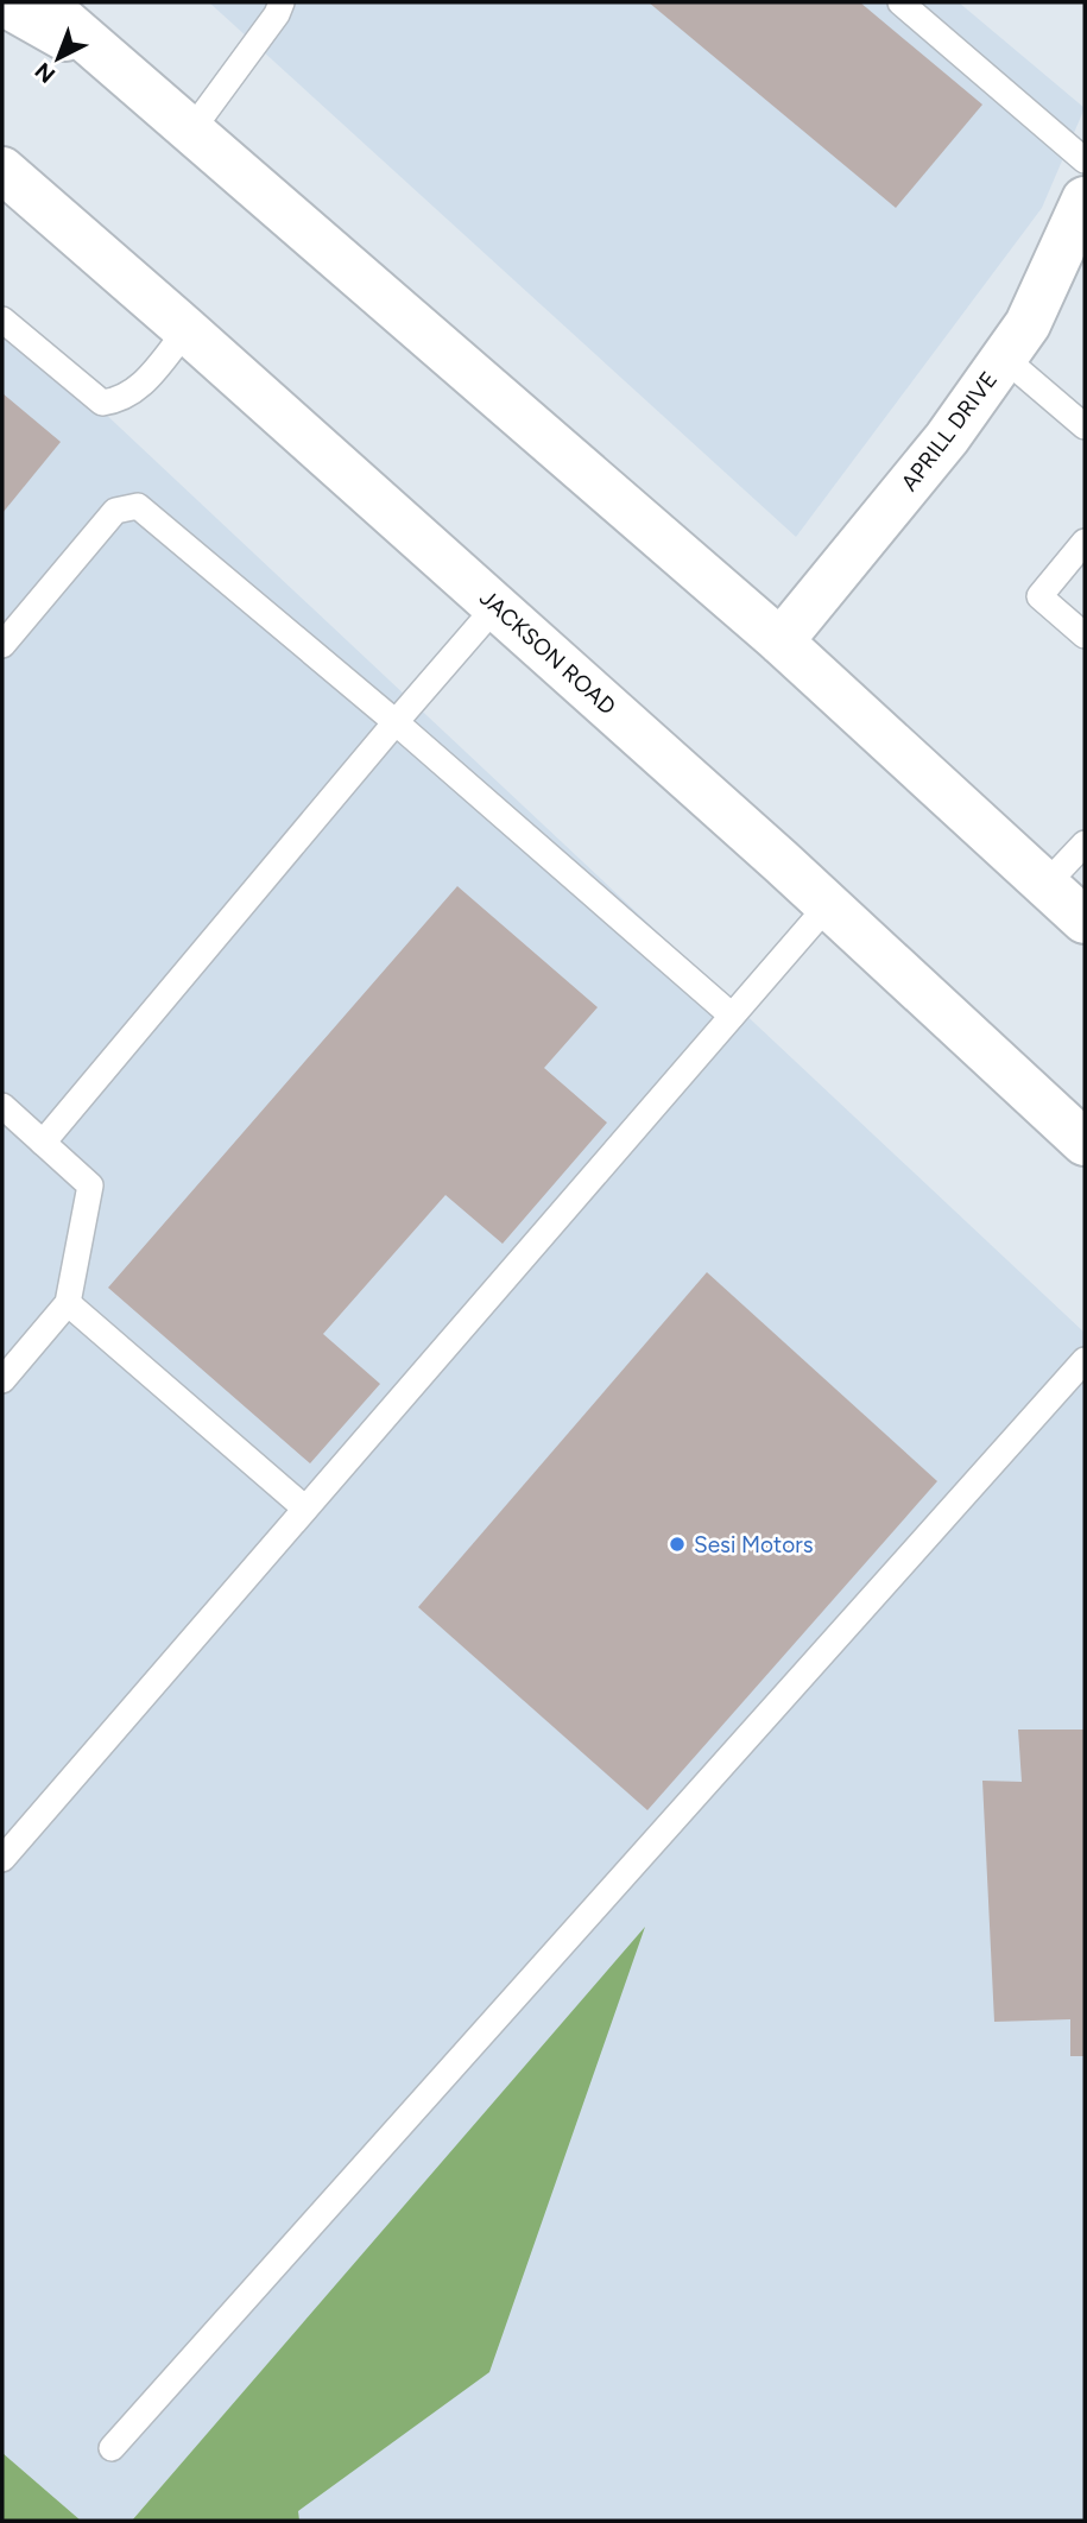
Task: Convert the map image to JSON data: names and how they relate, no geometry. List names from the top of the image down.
{
  "streets": {
    "main road": ["APRILL DRIVE", "JACKSON ROAD"]
  },
  "places": ["Sesi Motors"],
  "north": "bottom left"
}
